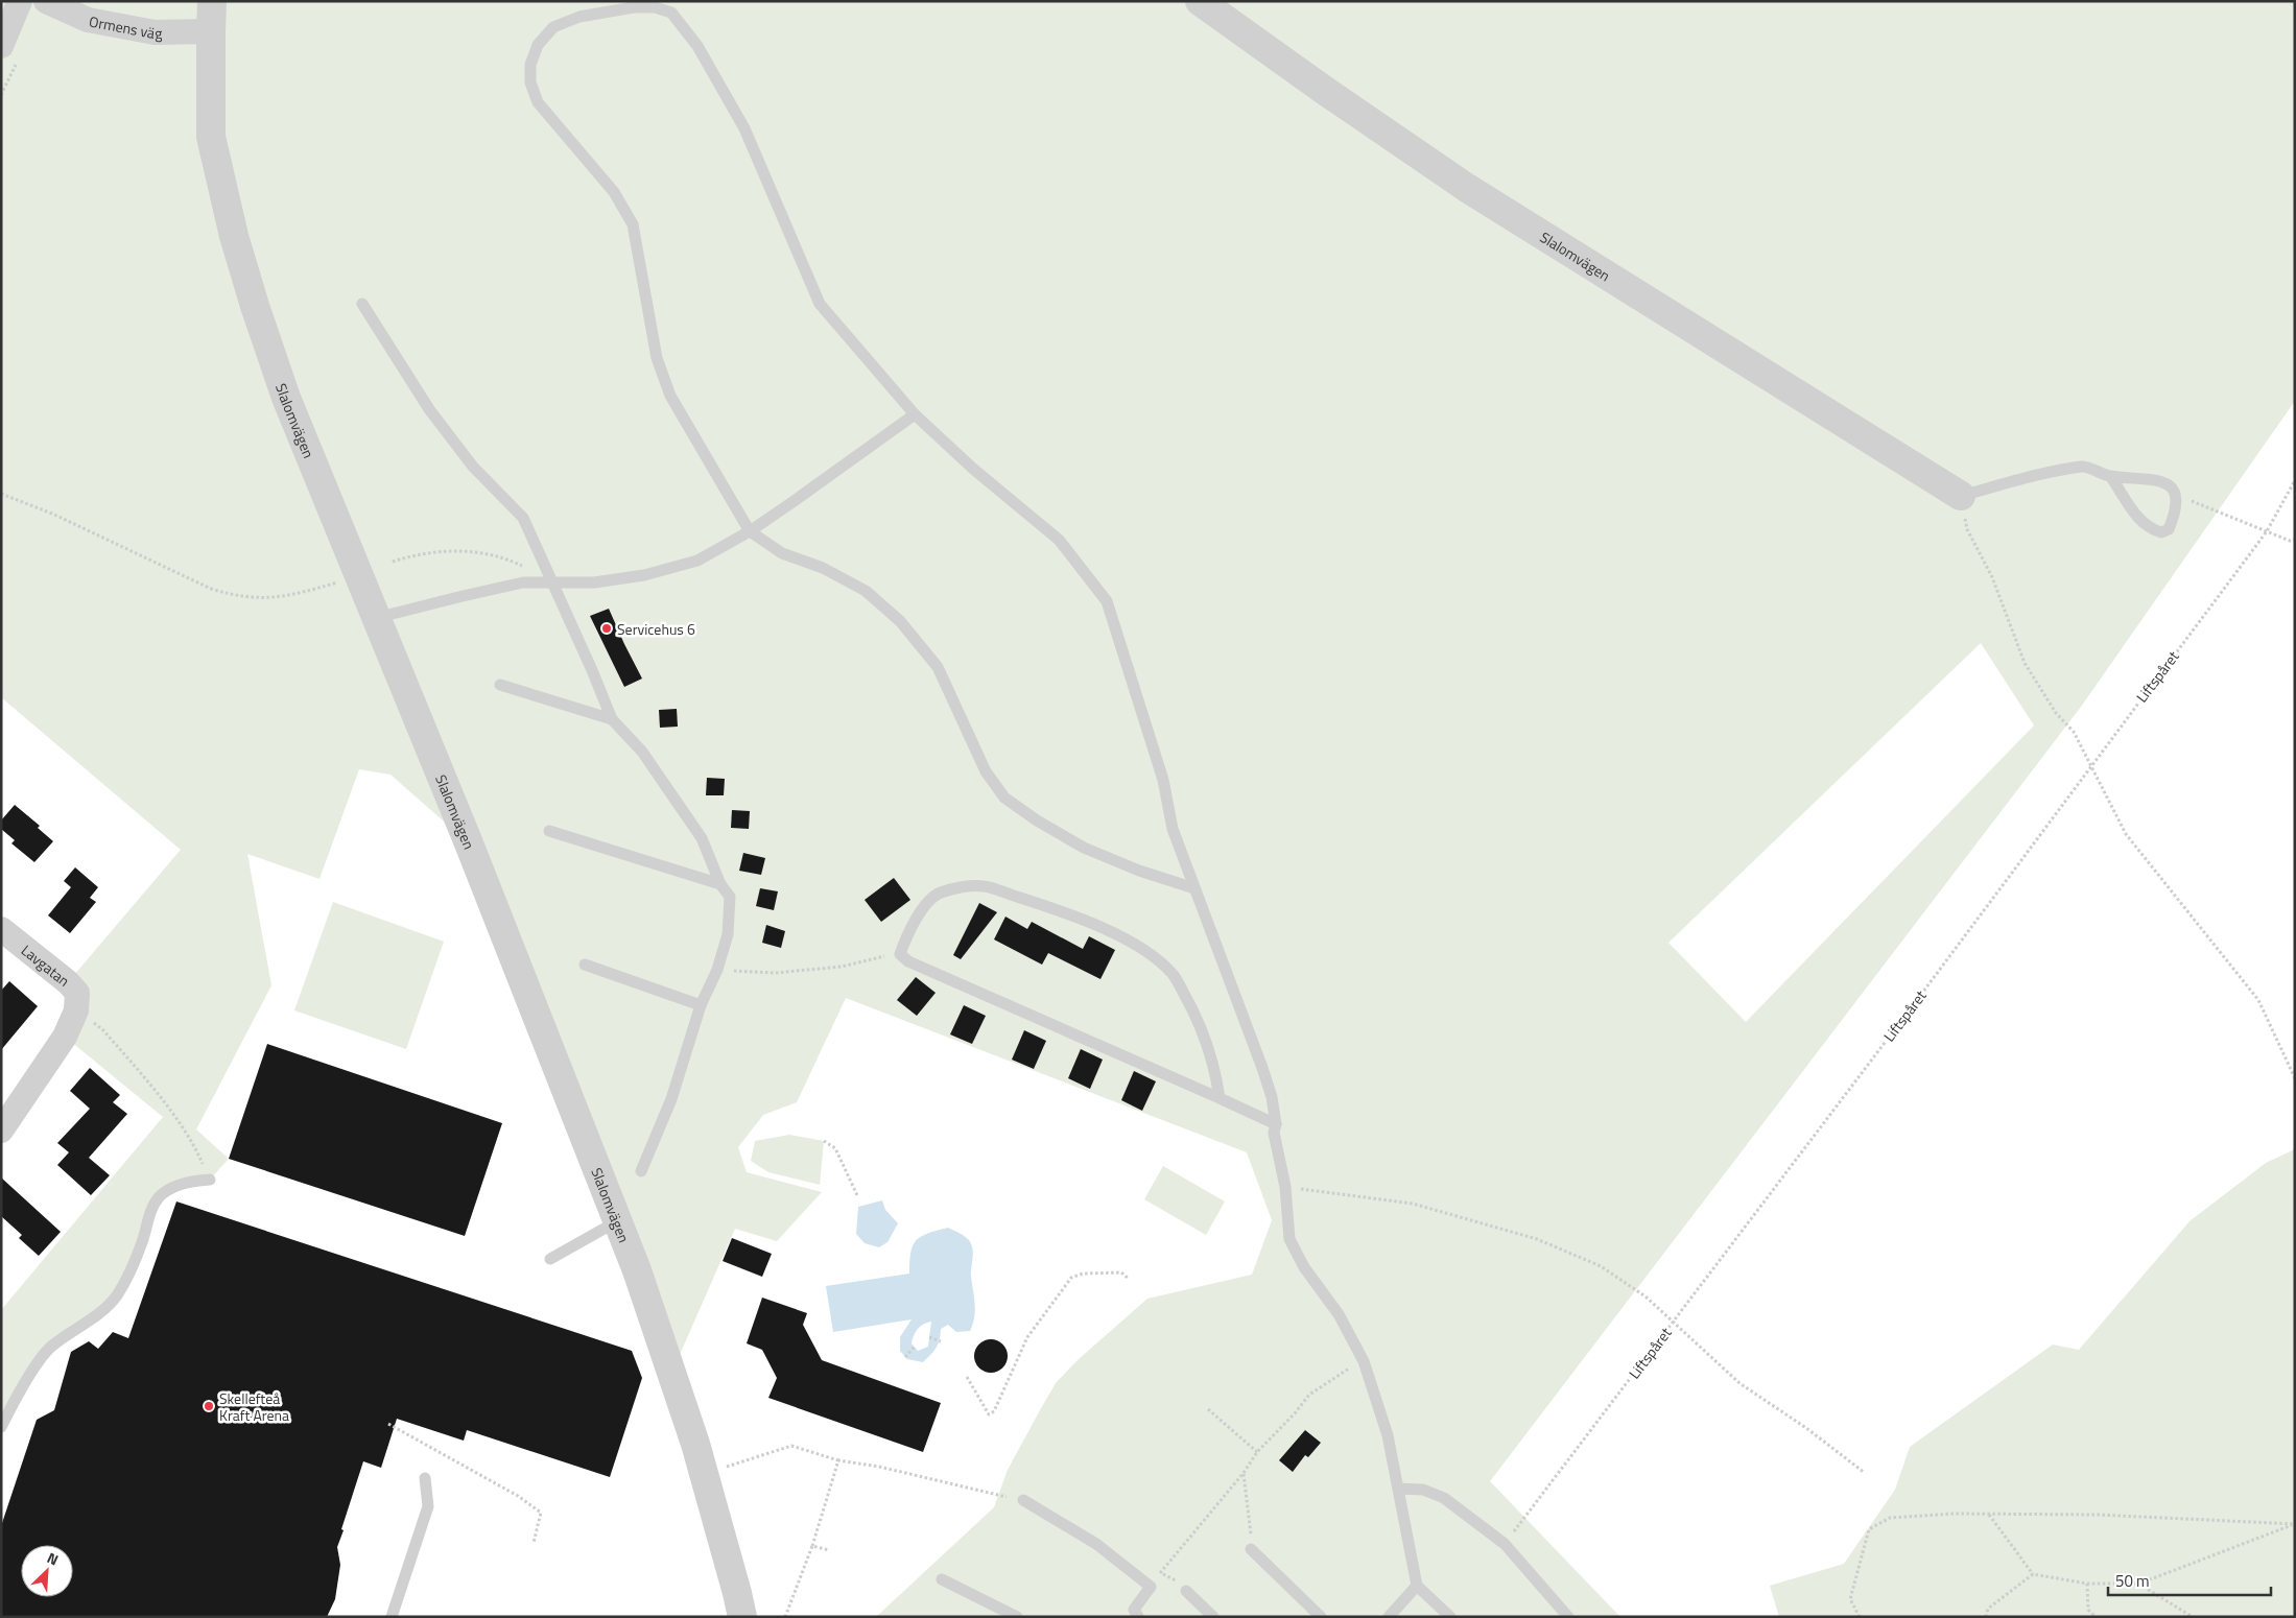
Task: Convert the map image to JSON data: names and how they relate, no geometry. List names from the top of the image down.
{
  "streets": {
    "street": ["Ormens väg", "Slalomvägen", "Lavgatan"],
    "path": ["Liftspåret"]
  },
  "crossings": [
    ["Ormens väg", "Slalomvägen"]
  ],
  "places": ["Servicehus 6", "Skellefteå Kraft Arena"],
  "scale_bar": "50 m",
  "north": "top right"
}
